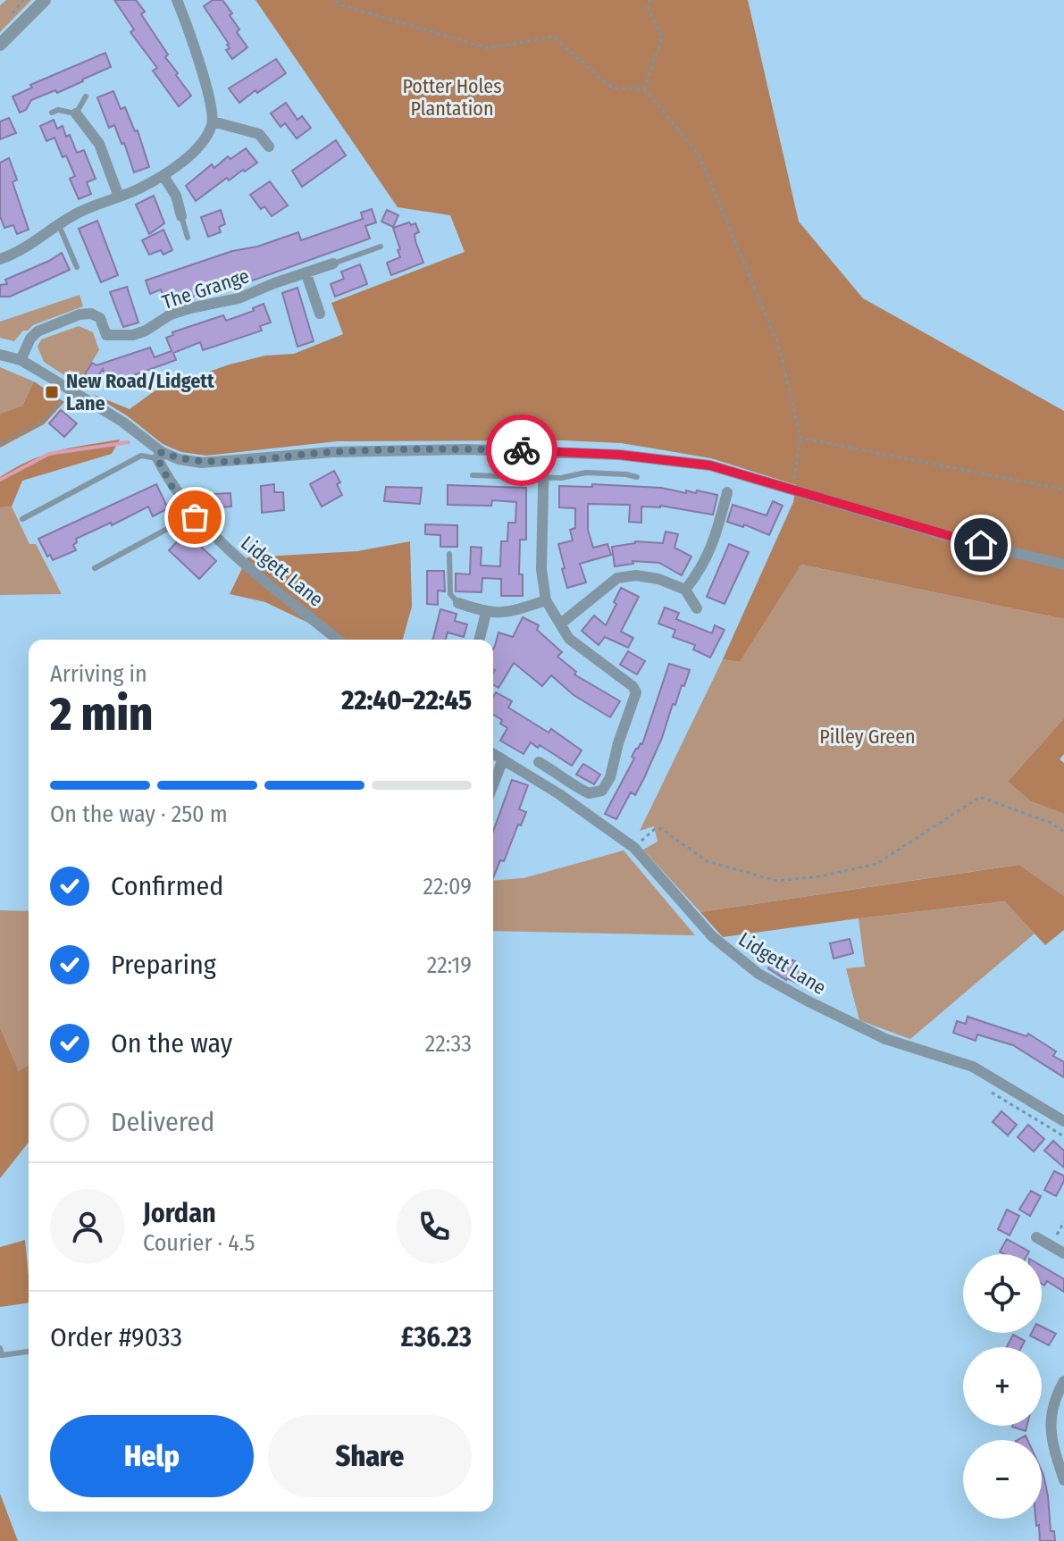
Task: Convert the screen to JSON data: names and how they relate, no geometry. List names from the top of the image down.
{
  "streets": {
    "street": ["The Grange", "Lidgett Lane"]
  },
  "parks": ["Potter Holes Plantation", "Pilley Green"],
  "places": {
    "transit": ["New Road/Lidgett Lane"]
  },
  "page": {
    "heading": ["2 min", "Arriving in", "22:40–22:45"],
    "panel": [
      "Jordan",
      "Courier · 4.5",
      "Order #9033",
      "£36.23"
    ],
    "bar": "On the way · 250 m",
    "list": [
      ["Confirmed", "22:09"],
      ["Preparing", "22:19"],
      ["On the way", "22:33"],
      "Delivered"
    ],
    "map_buttons": ["+", "−"],
    "buttons": ["Help", "Share"]
  }
}
